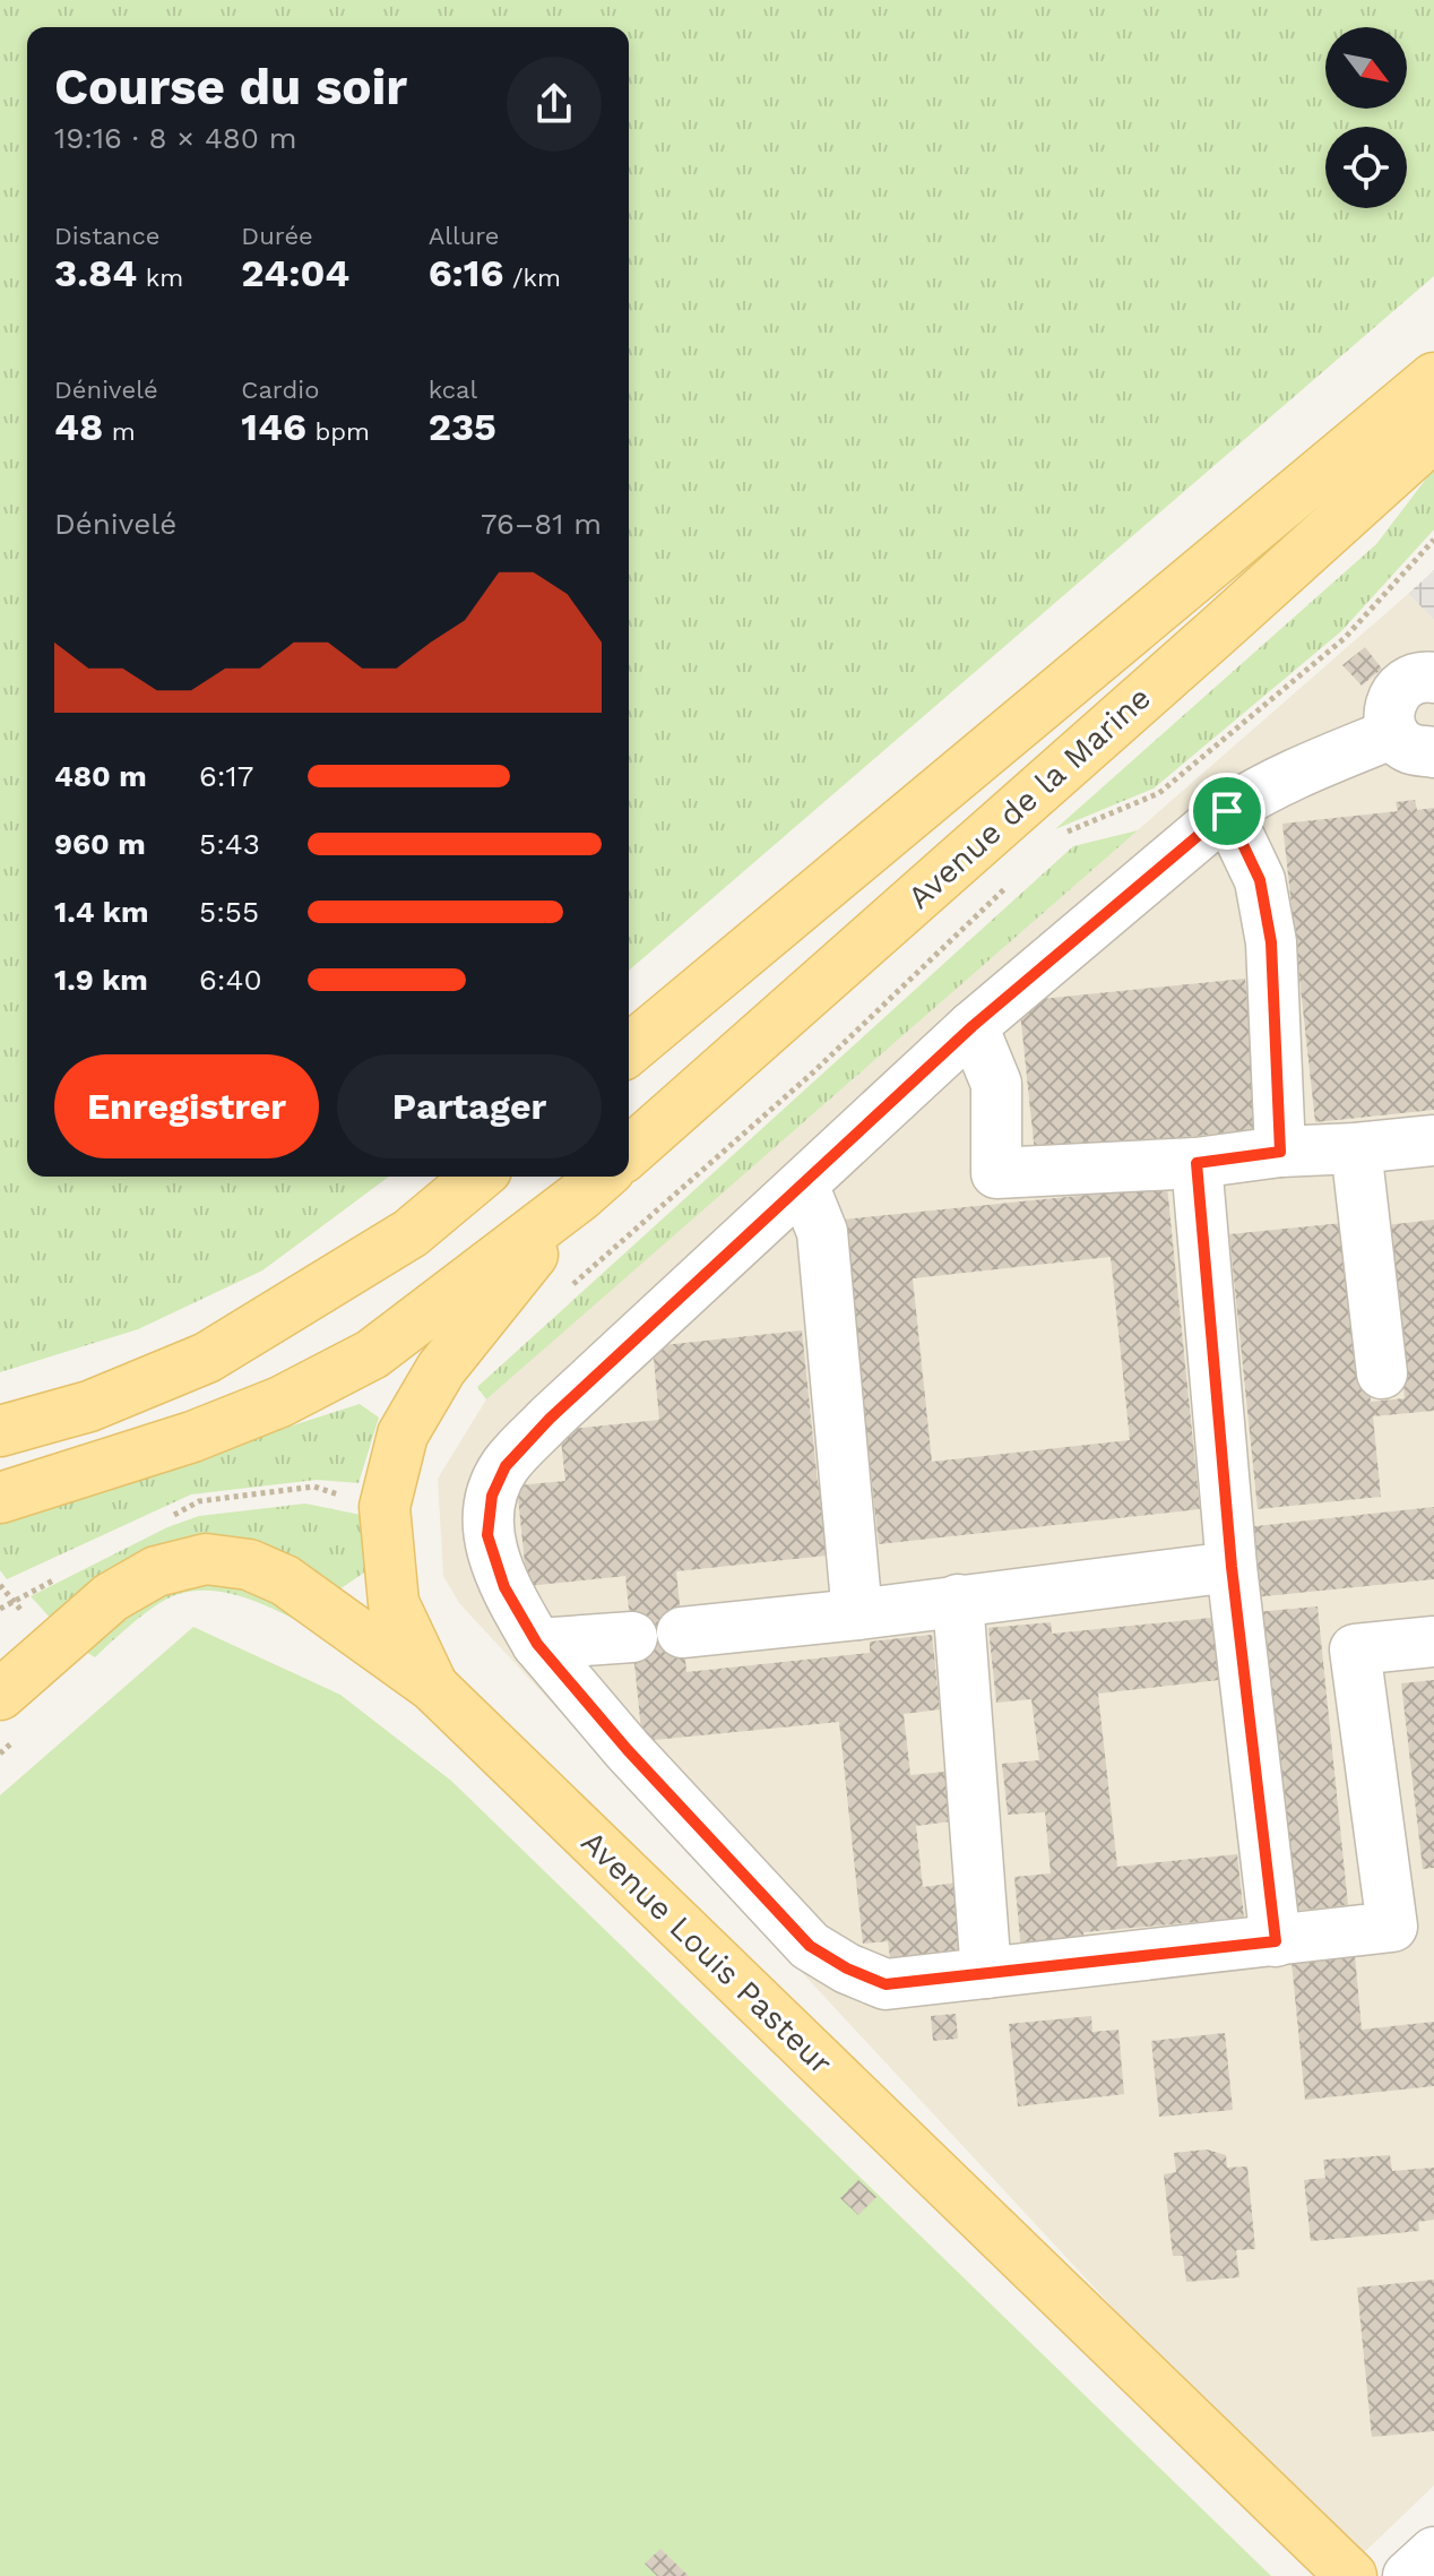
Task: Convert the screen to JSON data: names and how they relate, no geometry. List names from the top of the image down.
{
  "streets": {
    "main road": ["Avenue de la Marine", "Avenue Louis Pasteur"]
  },
  "north": "bottom right",
  "page": {
    "heading": ["Course du soir", "19:16 · 8 × 480 m"],
    "stats": [
      ["Distance", "3.84 km"],
      ["Durée", "24:04"],
      ["Allure", "6:16 /km"],
      ["Dénivelé", "48 m"],
      ["Cardio", "146 bpm"],
      ["kcal", "235"]
    ],
    "chart": ["Dénivelé", "76–81 m"],
    "list": [
      {
        "name": "480 m",
        "note": "6:17"
      },
      {
        "name": "960 m",
        "note": "5:43"
      },
      {
        "name": "1.4 km",
        "note": "5:55"
      },
      {
        "name": "1.9 km",
        "note": "6:40"
      }
    ],
    "buttons": ["Enregistrer", "Partager"]
  }
}
